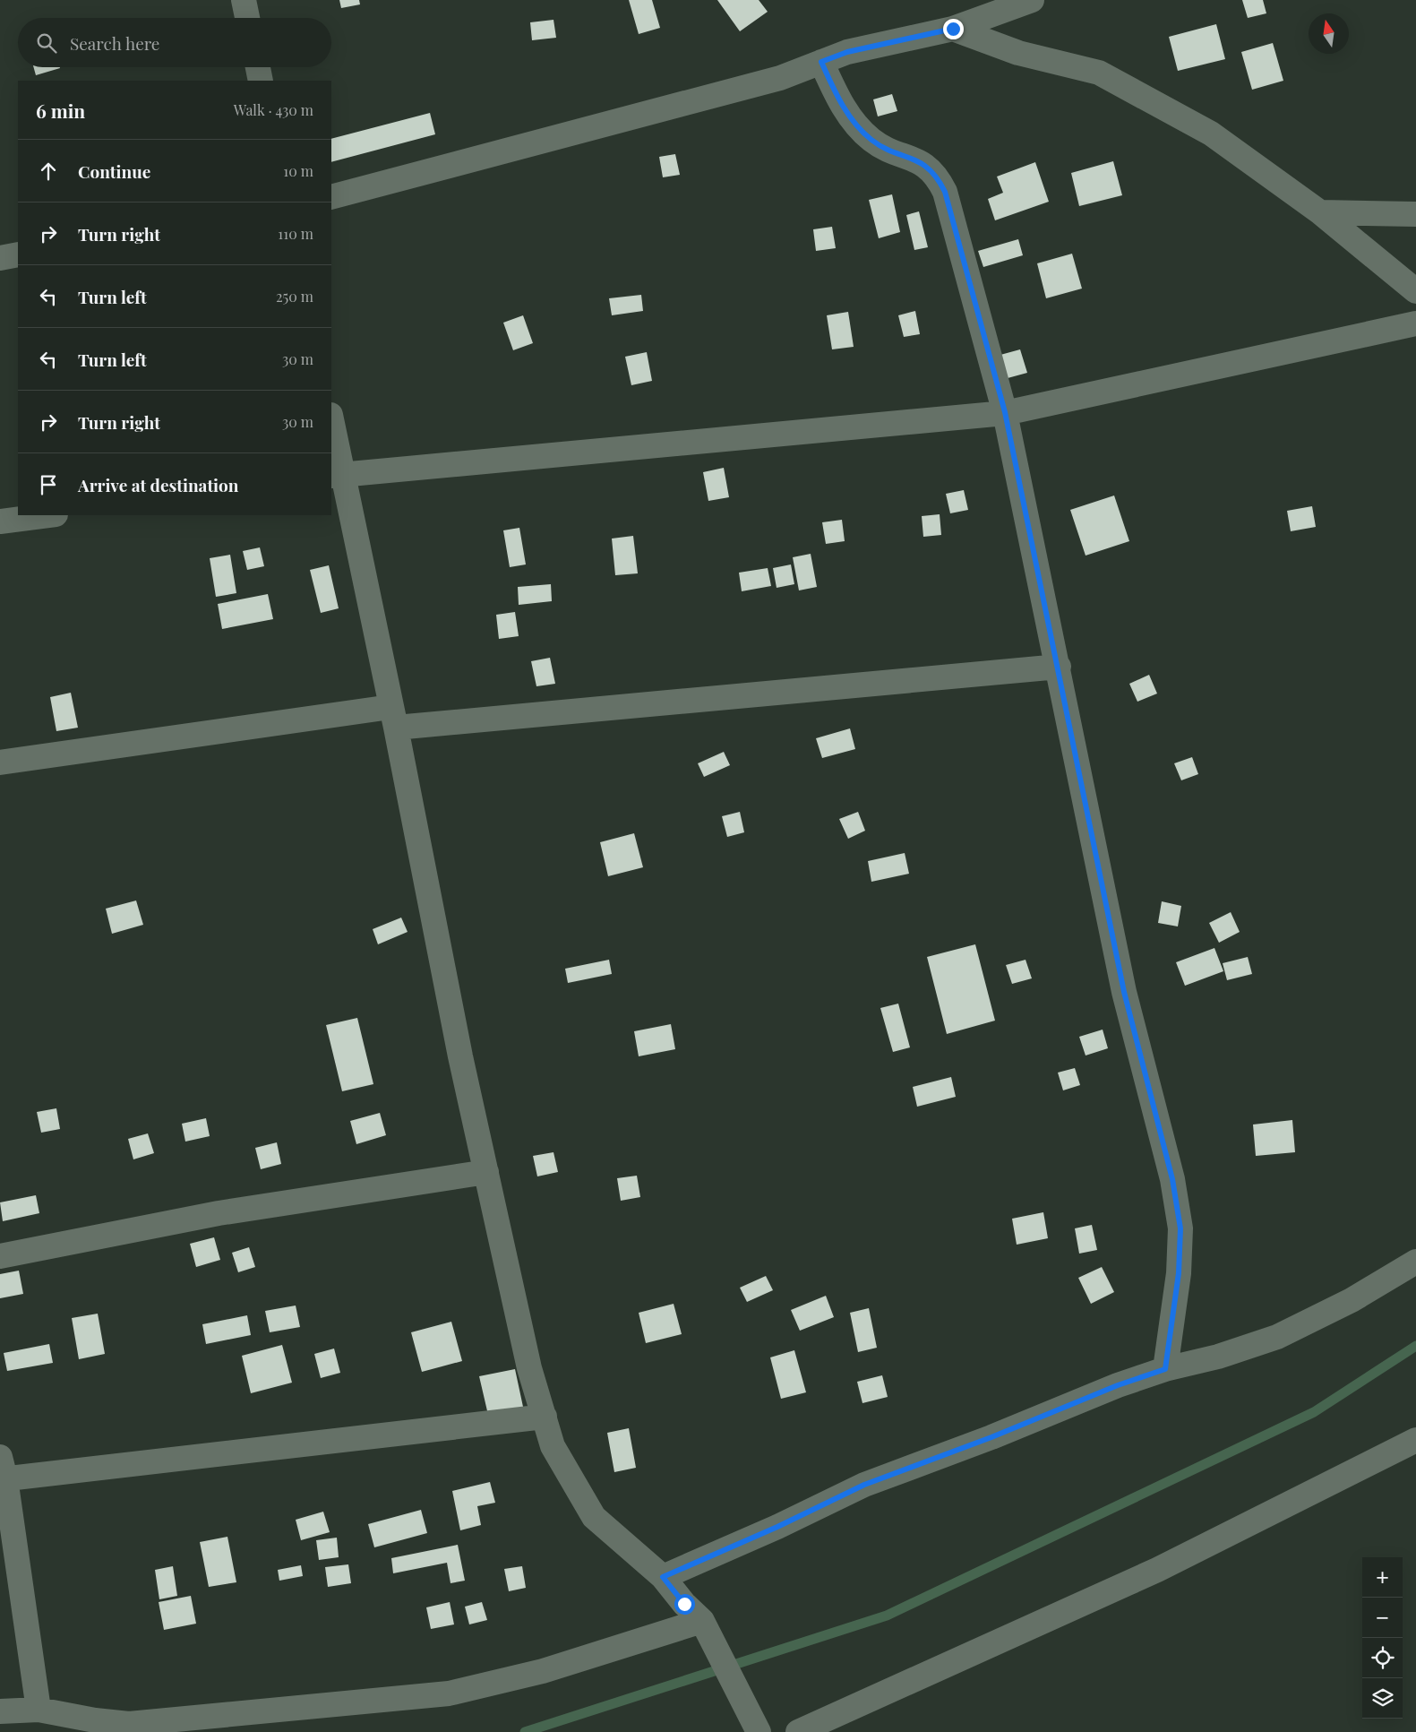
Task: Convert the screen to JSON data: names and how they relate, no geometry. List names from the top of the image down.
{
  "north": "top",
  "page": {
    "search": "Search here",
    "heading": ["6 min", "Walk · 430 m"],
    "list": [
      ["Continue", "10 m"],
      ["Turn right", "110 m"],
      ["Turn left", "250 m"],
      ["Turn left", "30 m"],
      ["Turn right", "30 m"],
      "Arrive at destination"
    ],
    "map_buttons": ["+", "−"]
  }
}
